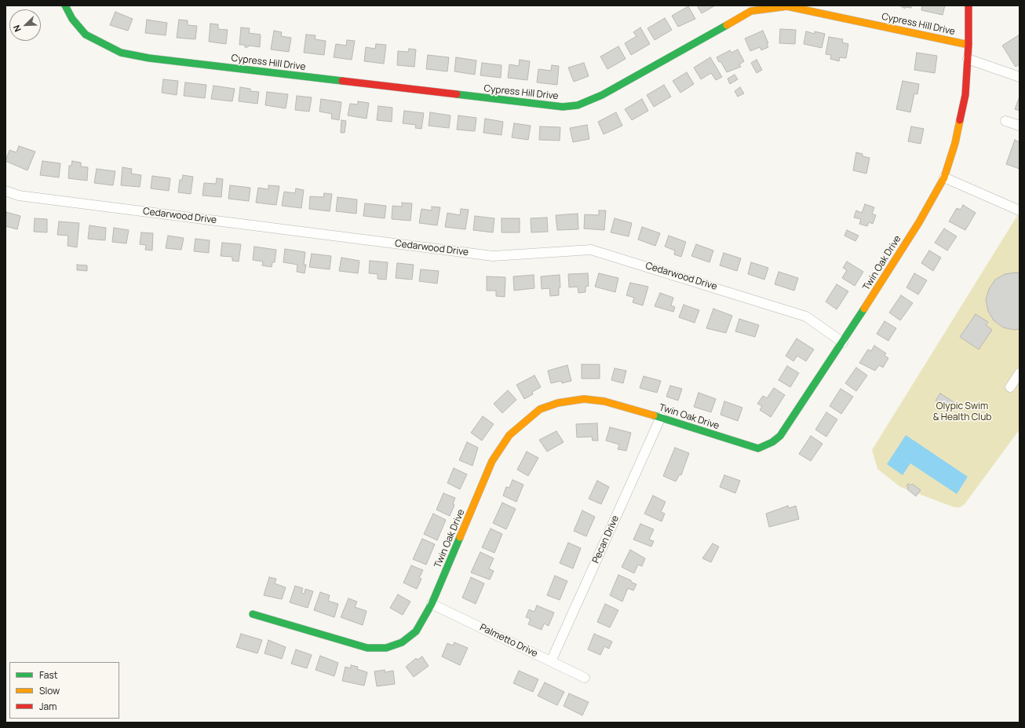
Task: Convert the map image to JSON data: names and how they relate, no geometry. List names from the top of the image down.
{
  "streets": {
    "street": [
      "Cypress Hill Drive",
      "Cedarwood Drive",
      "Twin Oak Drive",
      "Pecan Drive",
      "Palmetto Drive"
    ]
  },
  "crossings": [
    ["Cypress Hill Drive", "Twin Oak Drive"],
    ["Cedarwood Drive", "Twin Oak Drive"],
    ["Twin Oak Drive", "Pecan Drive"],
    ["Twin Oak Drive", "Palmetto Drive"],
    ["Pecan Drive", "Palmetto Drive"]
  ],
  "parks": ["Olypic Swim & Health Club"],
  "legend": ["Fast", "Slow", "Jam"],
  "north": "bottom left"
}
